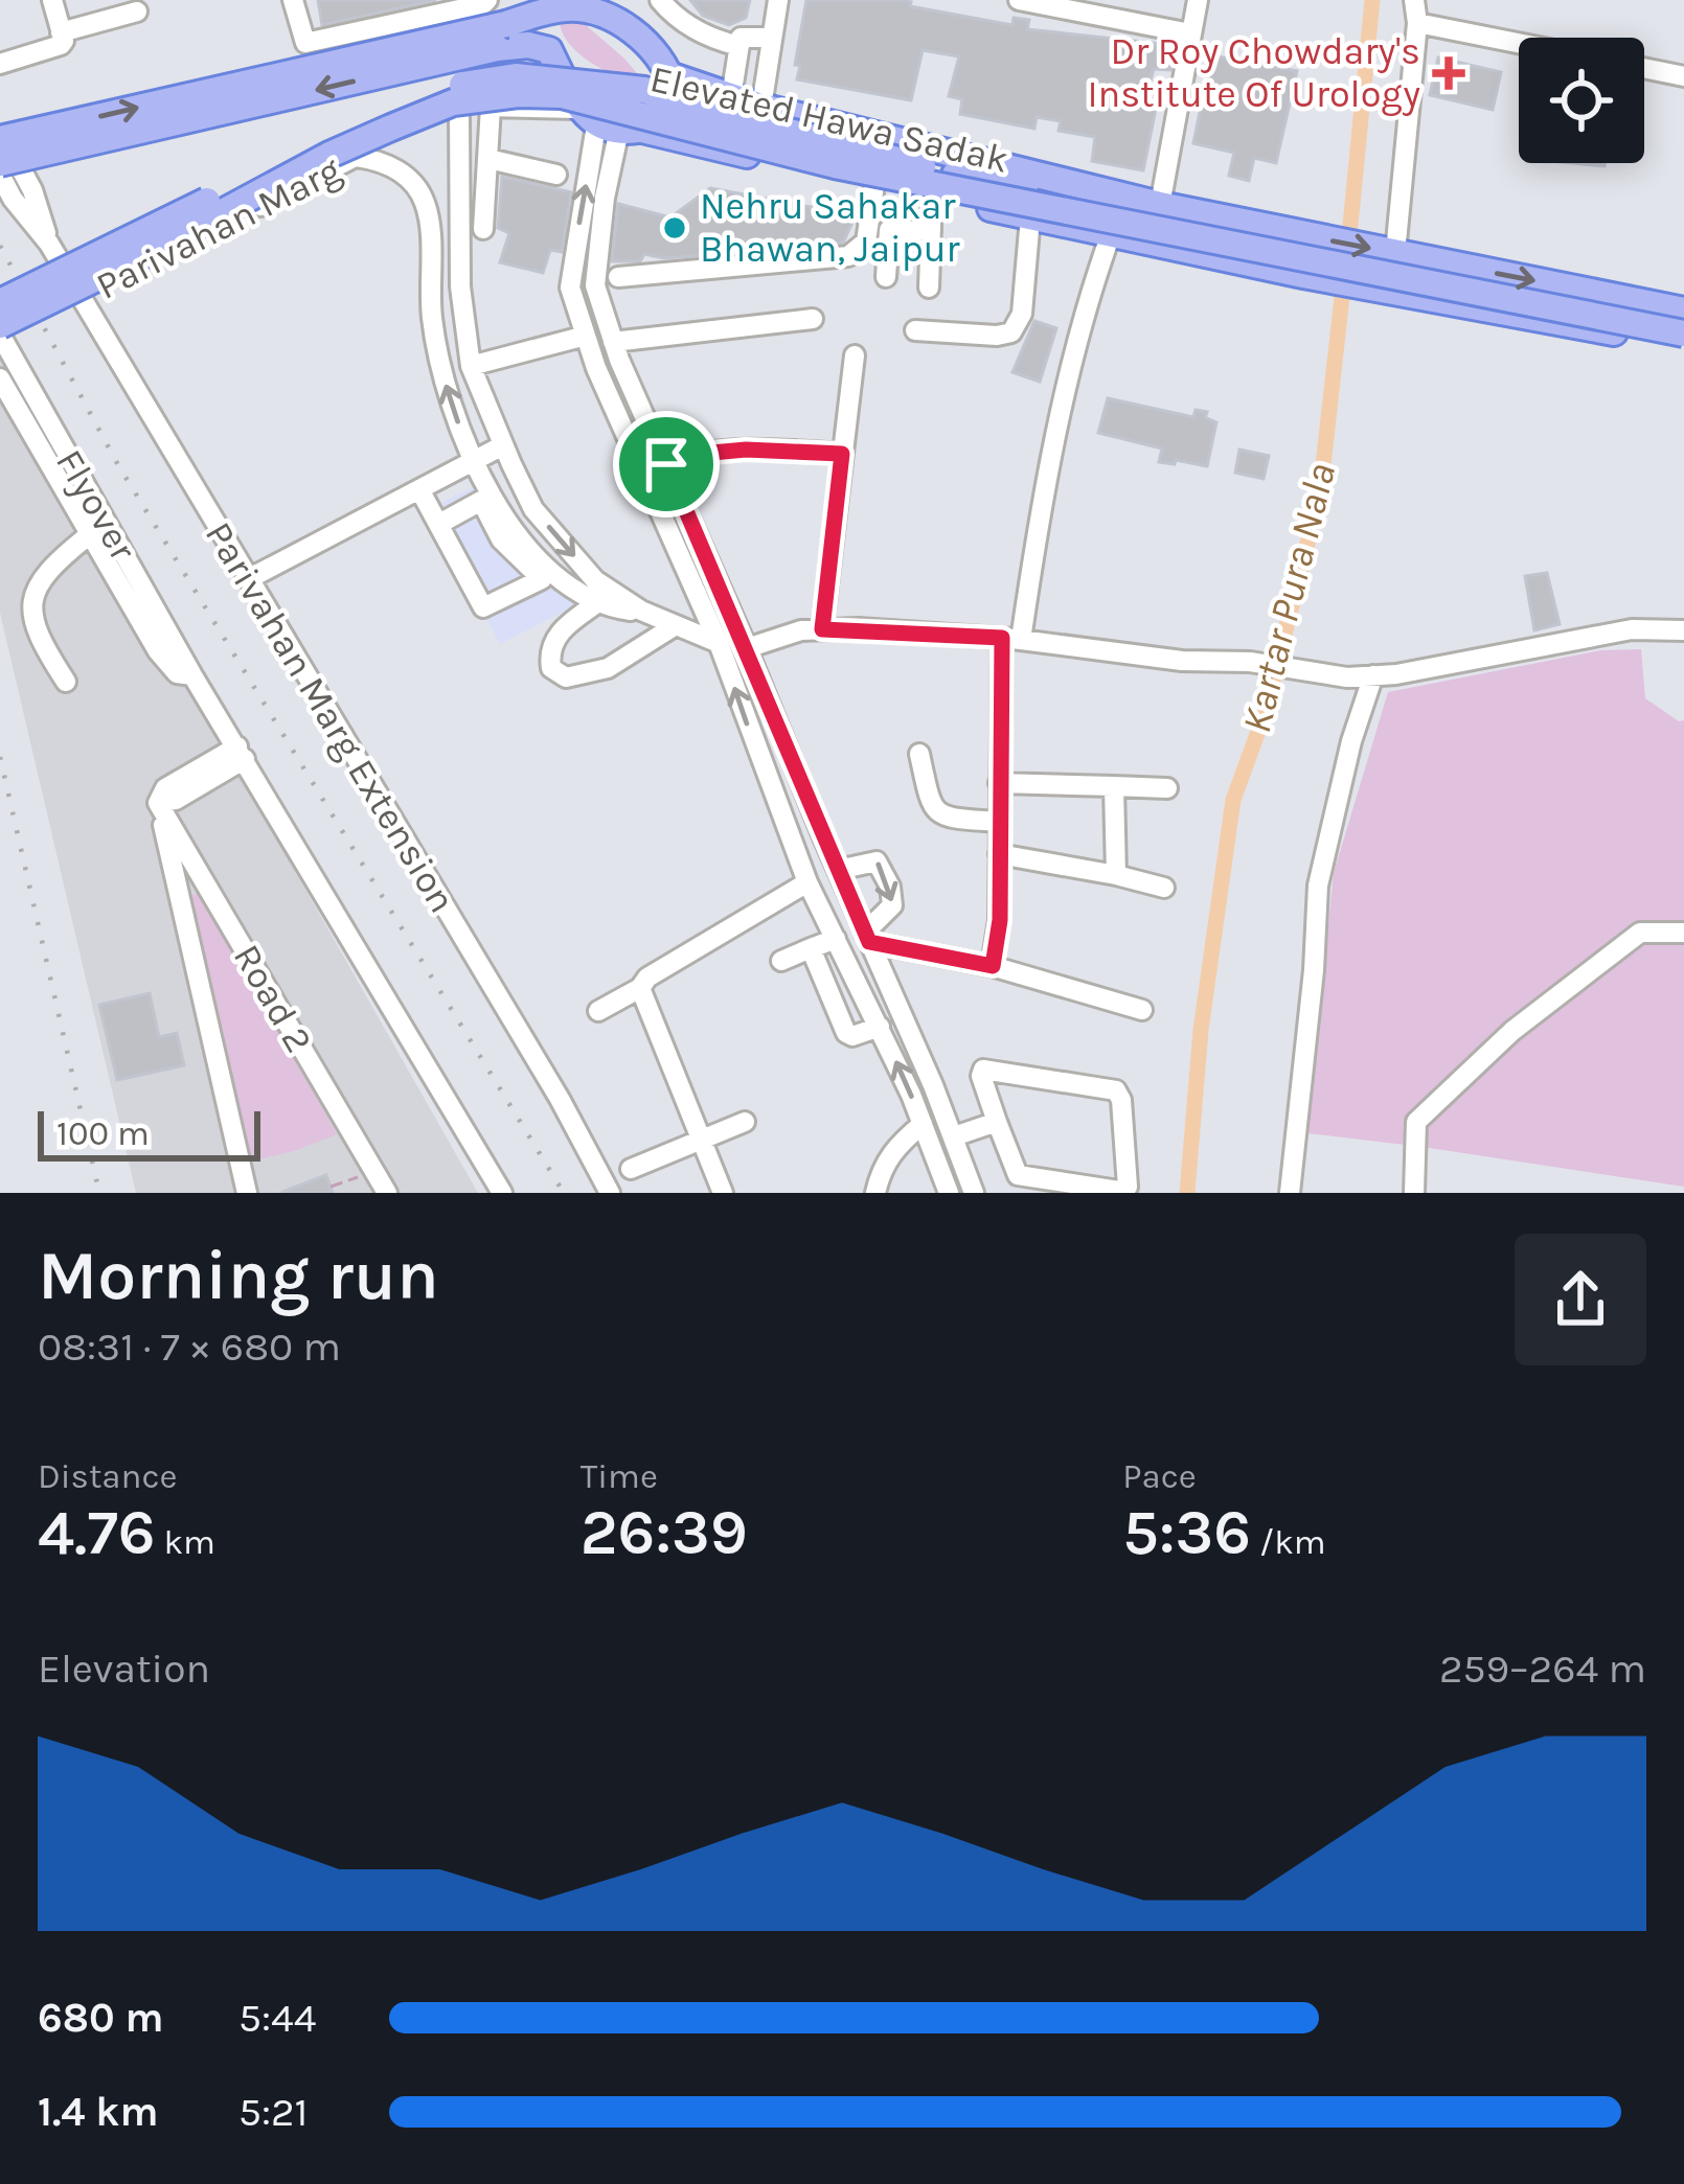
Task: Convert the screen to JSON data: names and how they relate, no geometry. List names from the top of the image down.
{
  "streets": {
    "main road": ["Elevated Hawa Sadak"],
    "street": [
      "Parivahan Marg",
      "Flyover",
      "Parivahan Marg Extension",
      "Road 2"
    ]
  },
  "crossings": [
    ["Elevated Hawa Sadak", "Flyover"],
    ["Parivahan Marg", "Parivahan Marg Extension"]
  ],
  "water": ["Kartar Pura Nala"],
  "places": {
    "health": ["Dr Roy Chowdary's Institute Of Urology"],
    "other": ["Nehru Sahakar Bhawan, Jaipur"]
  },
  "scale_bar": "100 m",
  "page": {
    "scale": "100 m",
    "heading": ["Morning run", "08:31 · 7 × 680 m"],
    "stats": [
      ["Distance", "4.76 km"],
      ["Time", "26:39"],
      ["Pace", "5:36 /km"]
    ],
    "chart": ["Elevation", "259–264 m"],
    "list": [
      {
        "name": "680 m",
        "note": "5:44"
      },
      {
        "name": "1.4 km",
        "note": "5:21"
      }
    ]
  }
}
